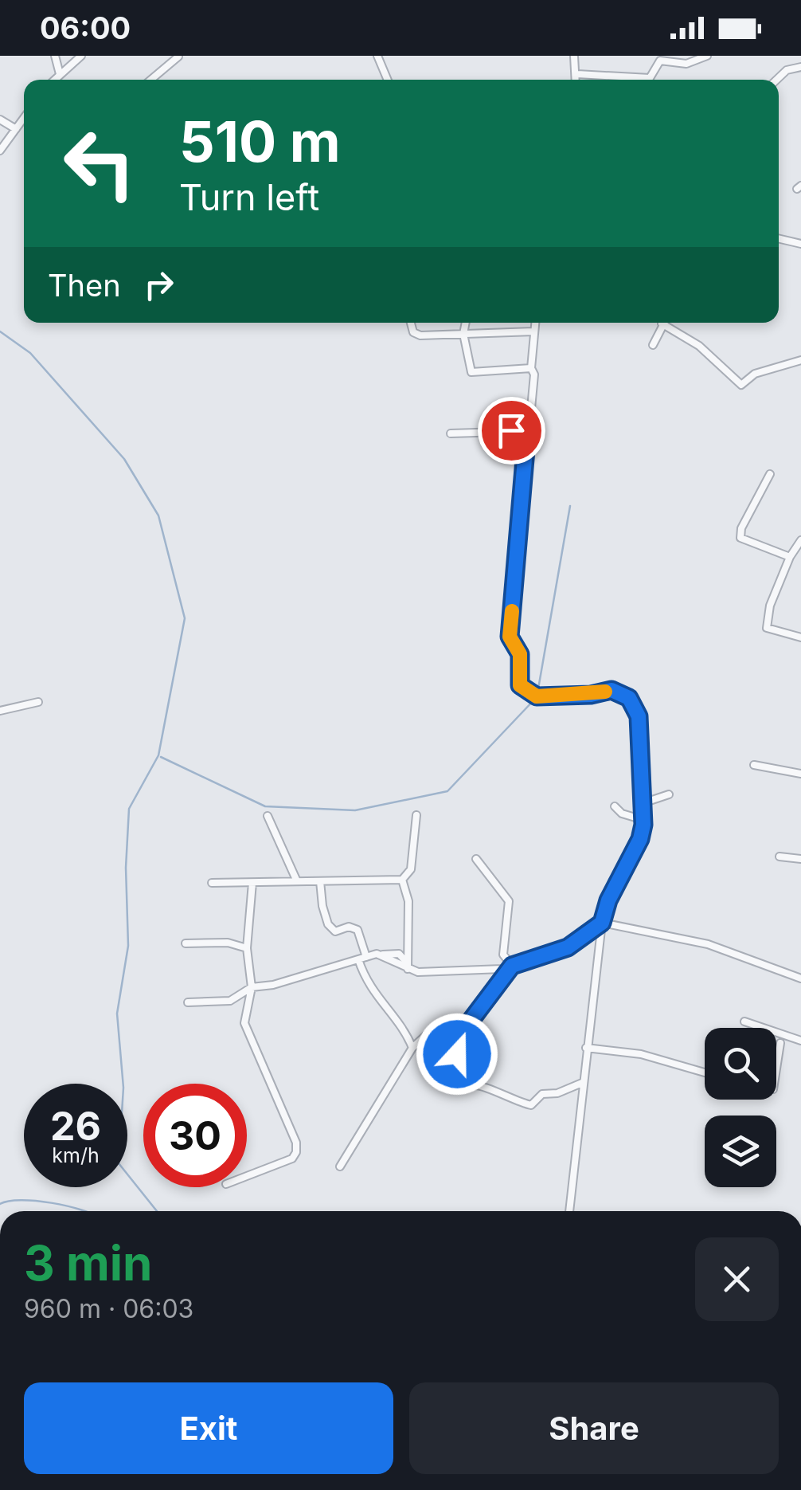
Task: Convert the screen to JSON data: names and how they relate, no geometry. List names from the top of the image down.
{
  "page": {
    "status": "06:00",
    "turn": ["510 m", "Turn left"],
    "then": "Then",
    "speed": "26 km/h",
    "limit": "30",
    "heading": ["3 min", "960 m · 06:03"],
    "buttons": ["Exit", "Share"]
  }
}
